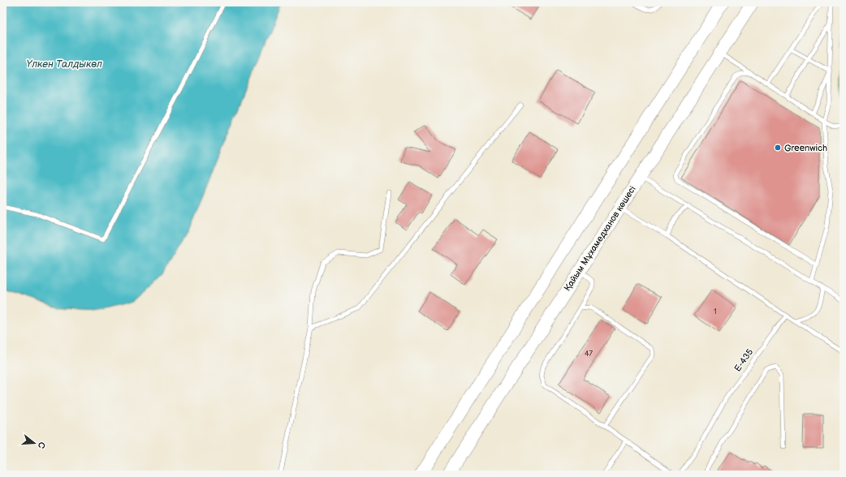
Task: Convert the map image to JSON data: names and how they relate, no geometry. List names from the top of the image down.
{
  "streets": {
    "main road": ["Қайым Мұхамедханов көшесі"],
    "lane": ["Е-435"]
  },
  "water": ["Үлкен Талдыкөл"],
  "places": ["Greenwich"],
  "house_numbers": ["1", "47"],
  "north": "right"
}
